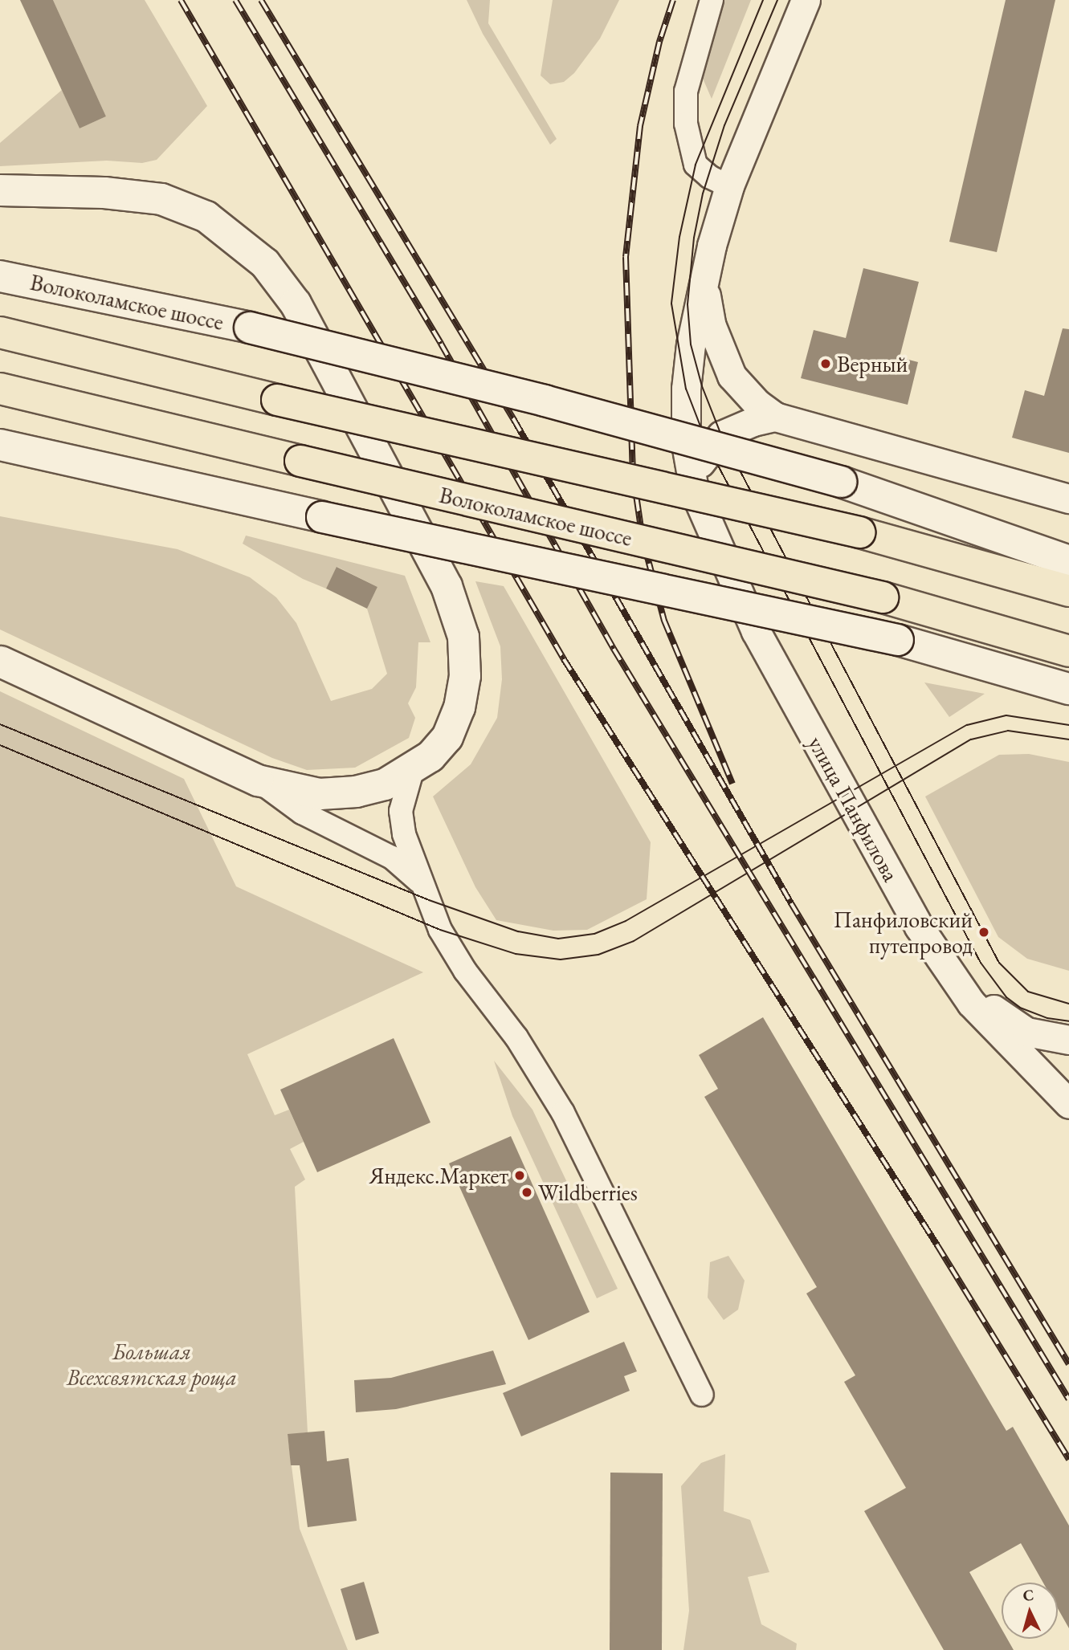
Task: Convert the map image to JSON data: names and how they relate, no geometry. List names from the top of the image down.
{
  "streets": {
    "main road": ["Волоколамское шоссе"],
    "street": ["улица Панфилова"]
  },
  "parks": ["Большая Всехсвятская роща"],
  "places": [
    "Верный",
    "Панфиловский путепровод",
    "Яндекс.Маркет",
    "Wildberries"
  ],
  "north": "top"
}
